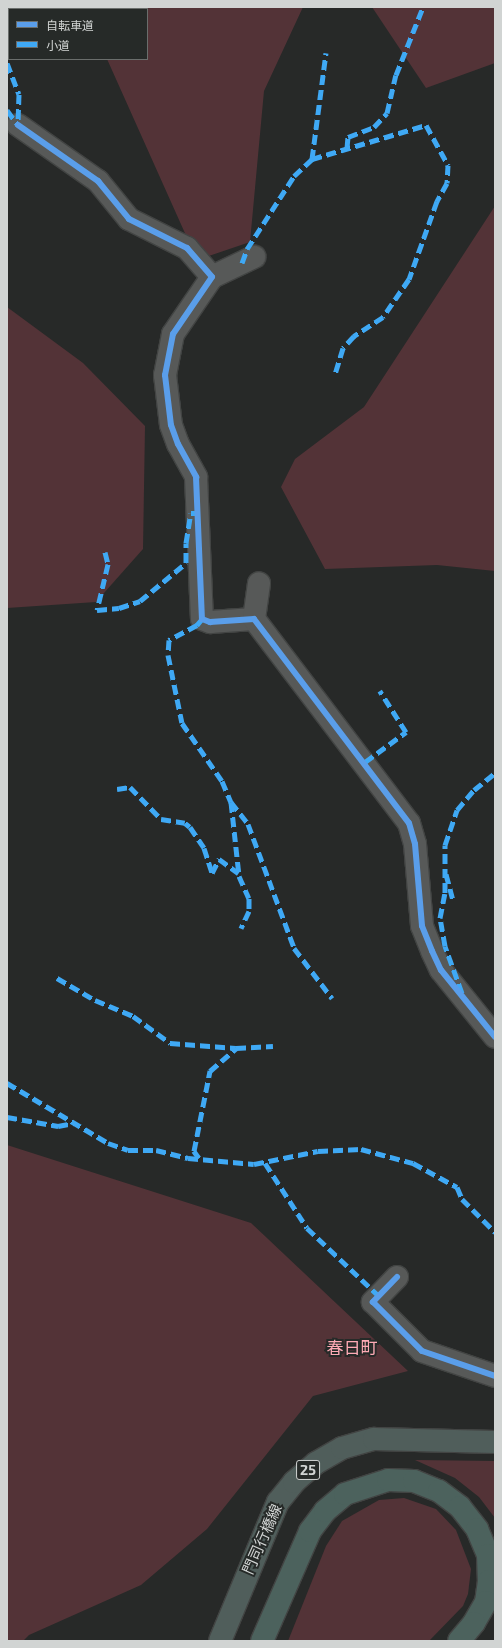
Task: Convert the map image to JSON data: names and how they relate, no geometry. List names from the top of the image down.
{
  "streets": {
    "main road": ["25", "門司行橋線"]
  },
  "districts": ["春日町"],
  "legend": ["自転車道", "小道"]
}
